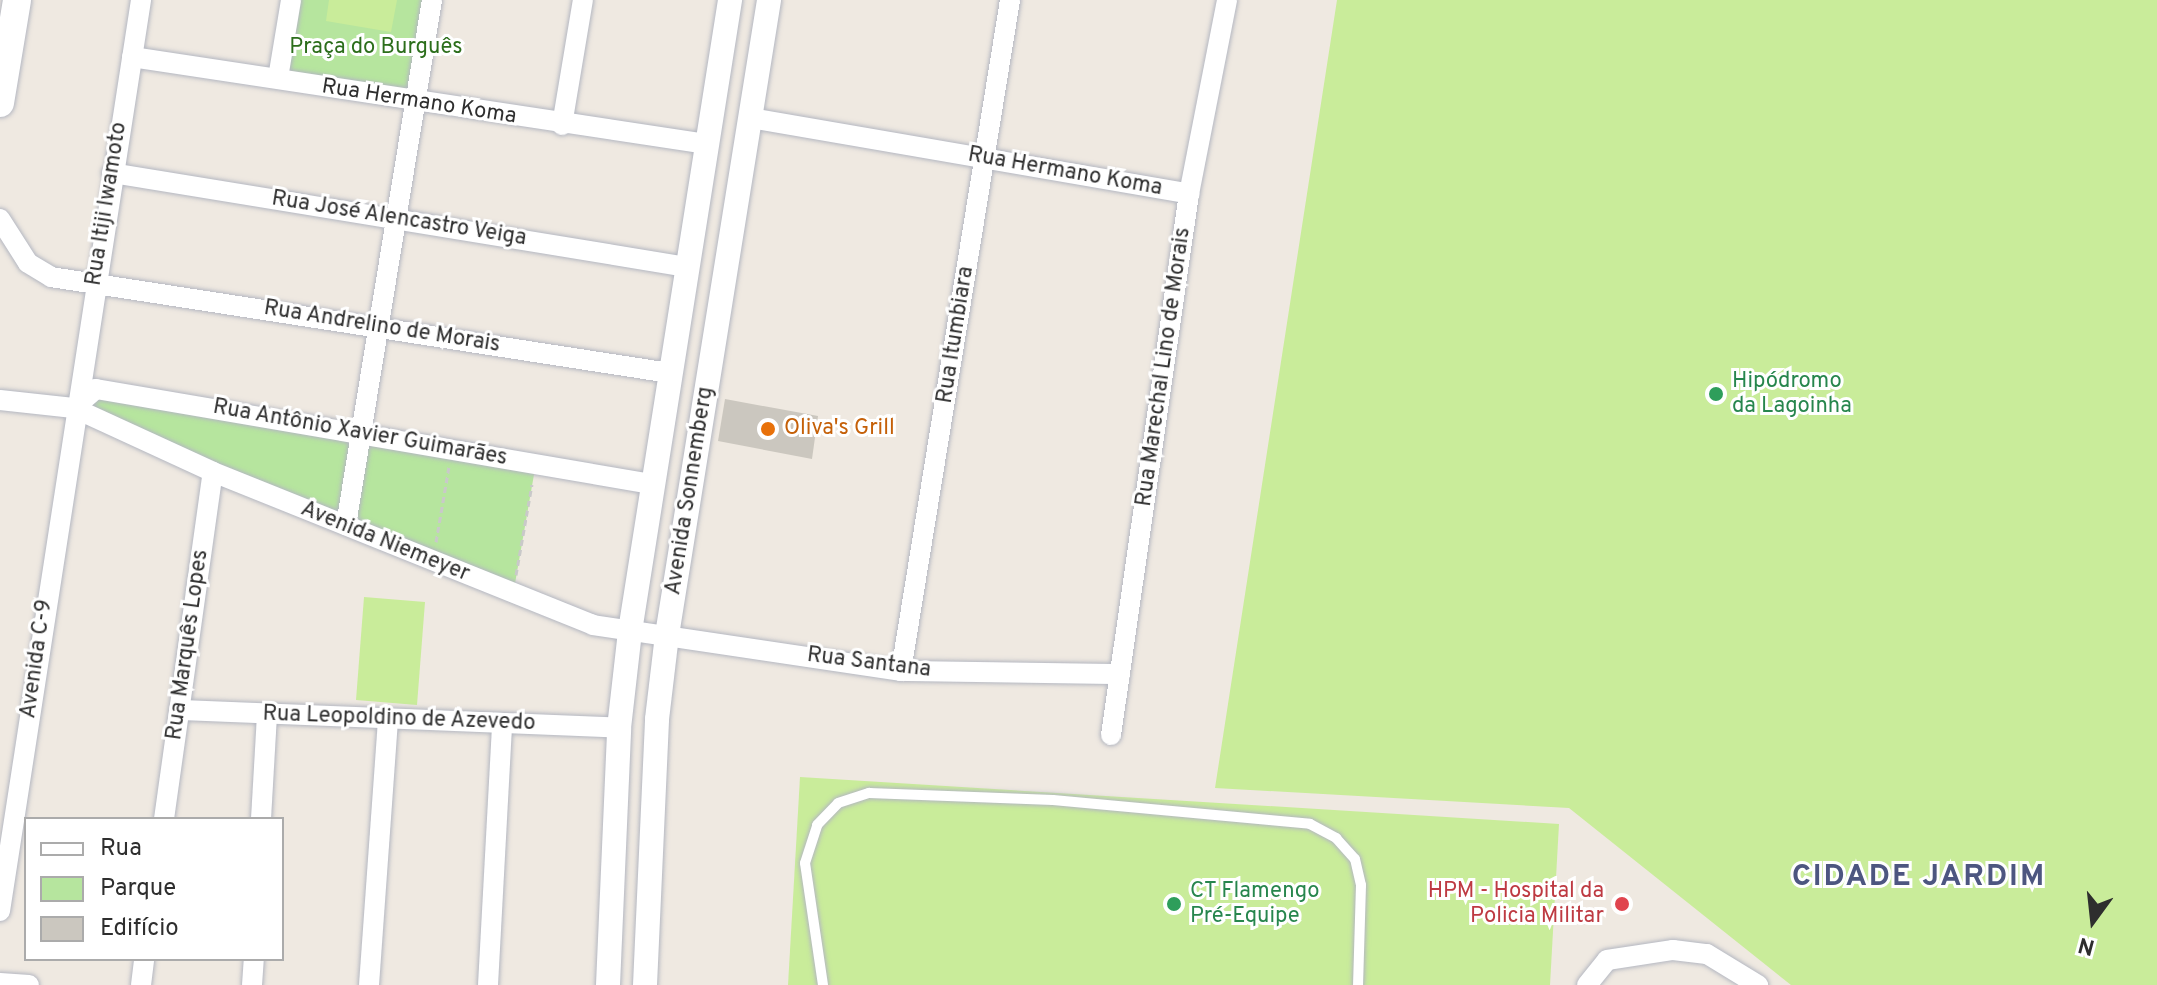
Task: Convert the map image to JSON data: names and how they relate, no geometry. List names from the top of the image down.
{
  "streets": {
    "street": [
      "Rua Hermano Koma",
      "Rua Itiji Iwamoto",
      "Rua José Alencastro Veiga",
      "Rua Andrelino de Morais",
      "Rua Itumbiara",
      "Rua Marechal Lino de Morais",
      "Rua Antônio Xavier Guimarães",
      "Avenida Sonnemberg",
      "Avenida Niemeyer",
      "Rua Marquês Lopes",
      "Avenida C-9",
      "Rua Santana",
      "Rua Leopoldino de Azevedo"
    ]
  },
  "crossings": [
    ["Rua Hermano Koma", "Rua Itiji Iwamoto"],
    ["Rua Hermano Koma", "Rua Itumbiara"],
    ["Rua Hermano Koma", "Rua Marechal Lino de Morais"],
    ["Rua Hermano Koma", "Avenida Sonnemberg"],
    ["Rua Itiji Iwamoto", "Rua José Alencastro Veiga"],
    ["Rua Itiji Iwamoto", "Rua Andrelino de Morais"],
    ["Rua Itiji Iwamoto", "Rua Antônio Xavier Guimarães"],
    ["Rua Itiji Iwamoto", "Avenida Niemeyer"],
    ["Rua Itiji Iwamoto", "Avenida C-9"],
    ["Rua José Alencastro Veiga", "Avenida Sonnemberg"],
    ["Rua Andrelino de Morais", "Avenida Sonnemberg"],
    ["Rua Itumbiara", "Rua Santana"],
    ["Rua Marechal Lino de Morais", "Rua Santana"],
    ["Rua Antônio Xavier Guimarães", "Avenida Sonnemberg"],
    ["Rua Antônio Xavier Guimarães", "Avenida Niemeyer"],
    ["Rua Antônio Xavier Guimarães", "Avenida C-9"],
    ["Avenida Sonnemberg", "Avenida Niemeyer"],
    ["Avenida Sonnemberg", "Rua Santana"],
    ["Avenida Sonnemberg", "Rua Leopoldino de Azevedo"],
    ["Avenida Niemeyer", "Rua Marquês Lopes"],
    ["Avenida Niemeyer", "Avenida C-9"],
    ["Avenida Niemeyer", "Rua Santana"],
    ["Rua Marquês Lopes", "Rua Leopoldino de Azevedo"]
  ],
  "districts": ["CIDADE JARDIM"],
  "parks": ["Praça do Burguês"],
  "places": [
    "Hipódromo da Lagoinha",
    "Oliva's Grill",
    "CT Flamengo Pré-Equipe",
    "HPM - Hospital da Policia Militar"
  ],
  "legend": ["Rua", "Parque", "Edifício"],
  "north": "bottom"
}
